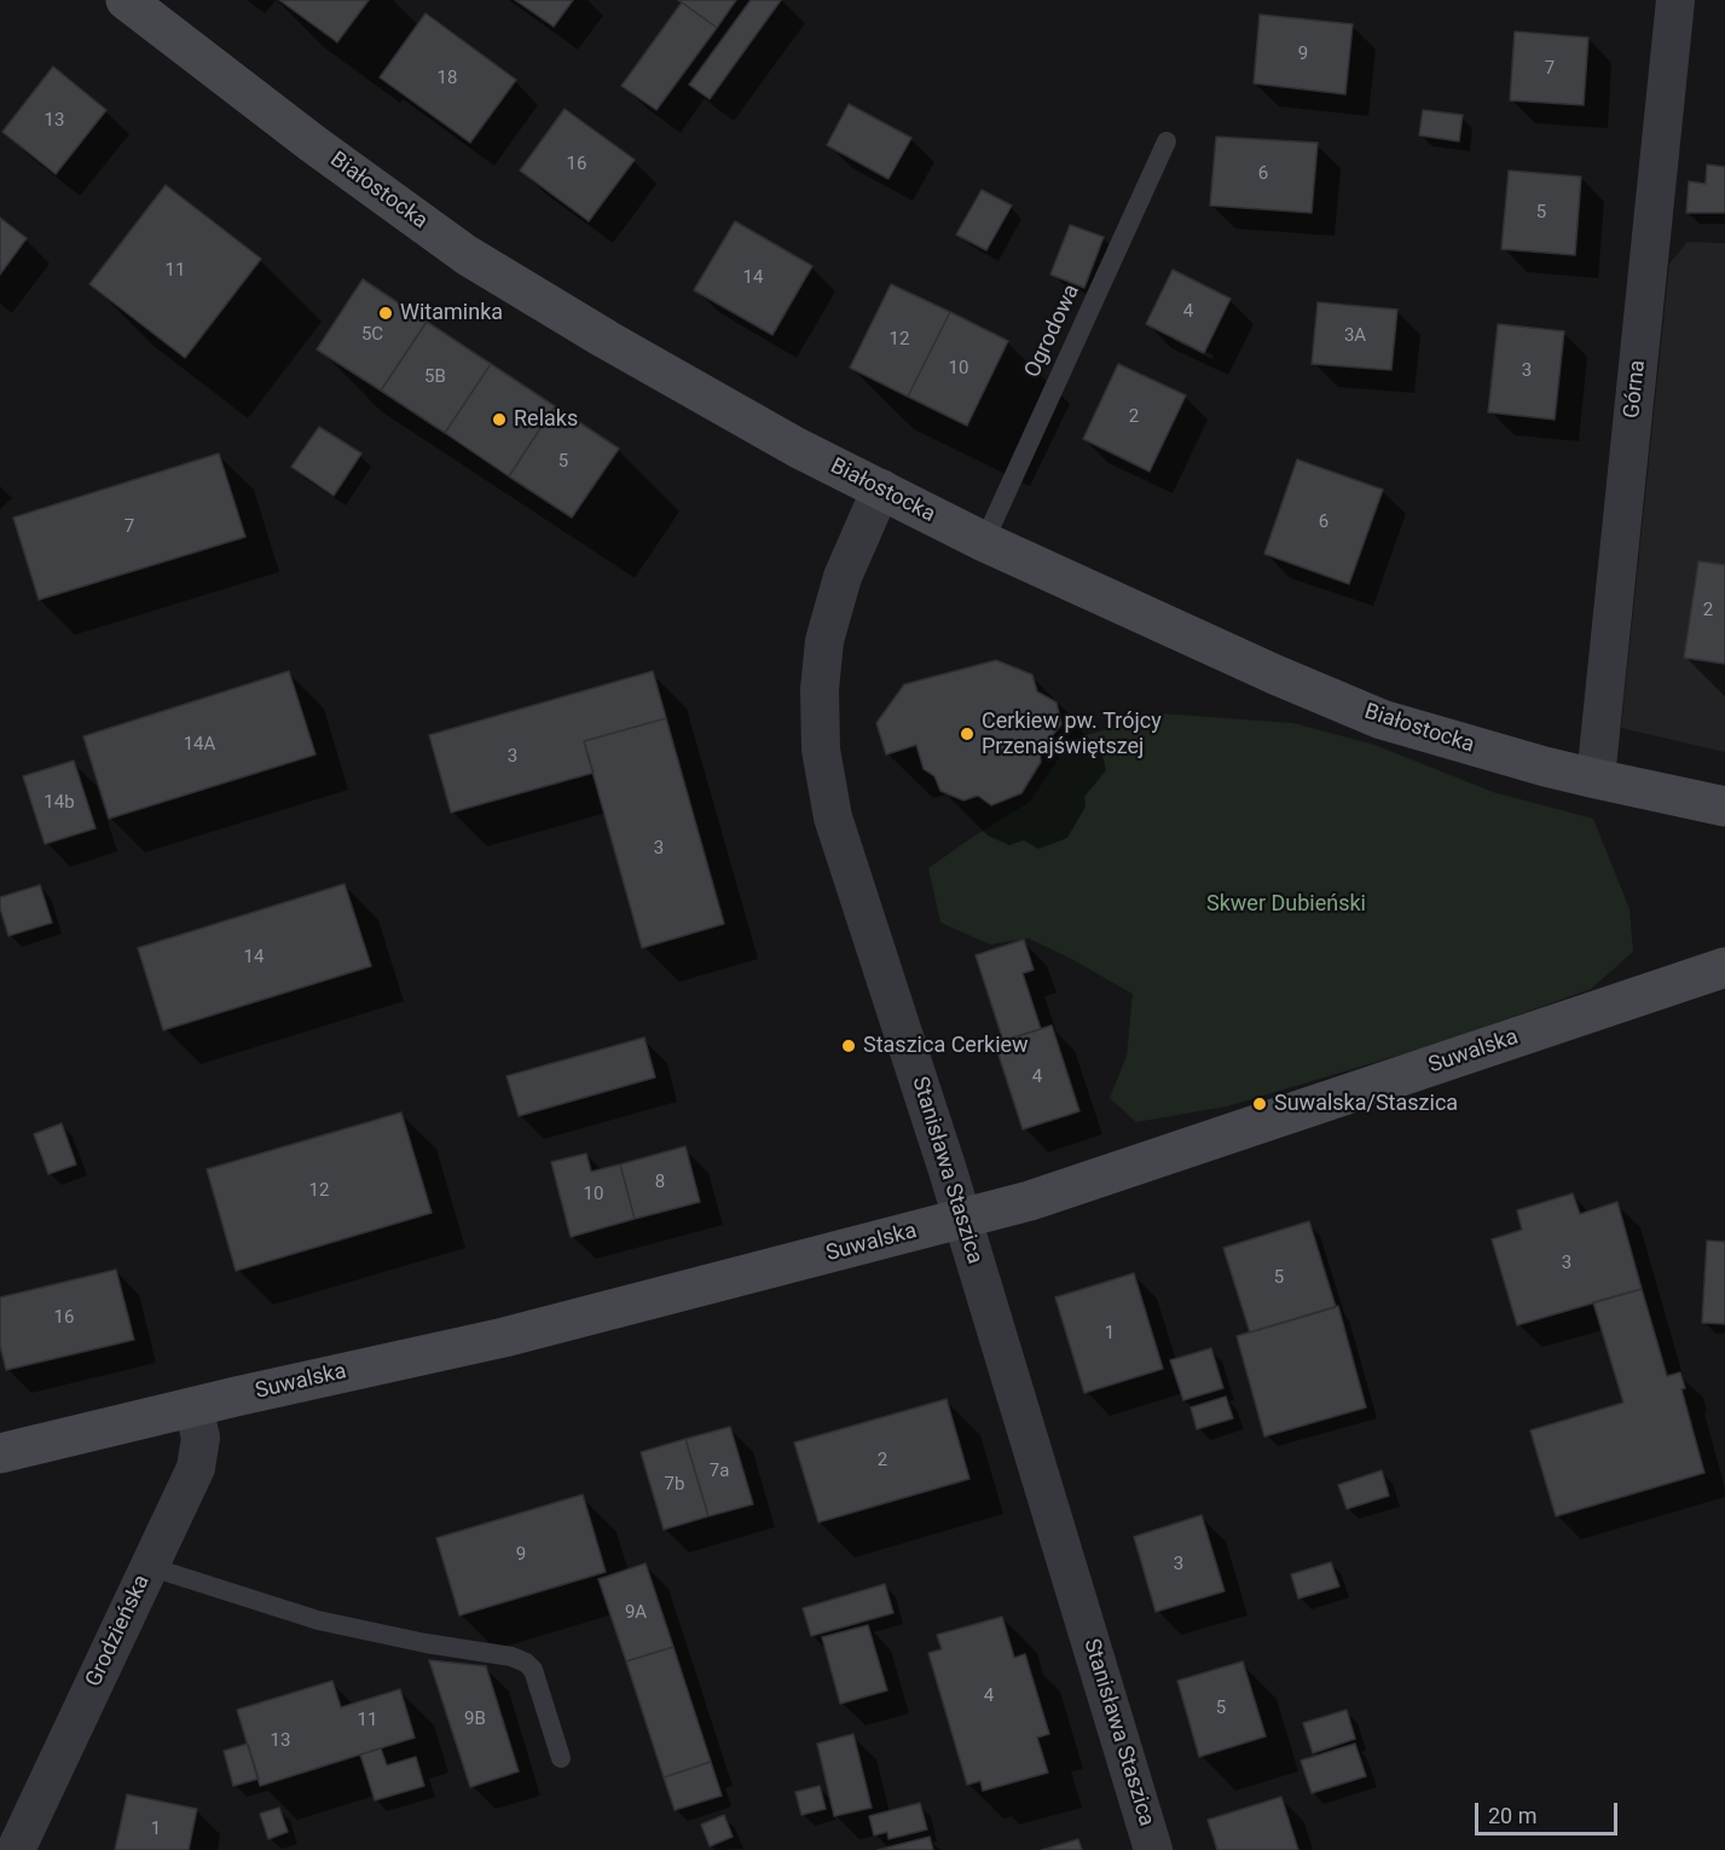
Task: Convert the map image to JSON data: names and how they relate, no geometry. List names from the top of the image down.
{
  "streets": {
    "street": [
      "Białostocka",
      "Górna",
      "Suwalska",
      "Stanisława Staszica",
      "Grodzieńska"
    ],
    "lane": ["Ogrodowa"]
  },
  "crossings": [
    ["Białostocka", "Ogrodowa"],
    ["Białostocka", "Górna"],
    ["Białostocka", "Stanisława Staszica"],
    ["Suwalska", "Stanisława Staszica"],
    ["Suwalska", "Grodzieńska"]
  ],
  "parks": ["Skwer Dubieński"],
  "places": [
    "Witaminka",
    "Relaks",
    "Cerkiew pw. Trójcy Przenajświętszej",
    "Staszica Cerkiew",
    "Suwalska/Staszica"
  ],
  "house_numbers": [
    "9",
    "7",
    "18",
    "13",
    "16",
    "6",
    "5",
    "11",
    "14",
    "4",
    "5C",
    "3A",
    "12",
    "10",
    "3",
    "5B",
    "2",
    "5",
    "6",
    "7",
    "2",
    "14A",
    "3",
    "14b",
    "3",
    "14",
    "4",
    "8",
    "12",
    "10",
    "3",
    "5",
    "16",
    "1",
    "2",
    "7a",
    "7b",
    "9",
    "3",
    "9A",
    "4",
    "5",
    "9B",
    "11",
    "13",
    "1"
  ],
  "scale_bar": "20 m"
}
